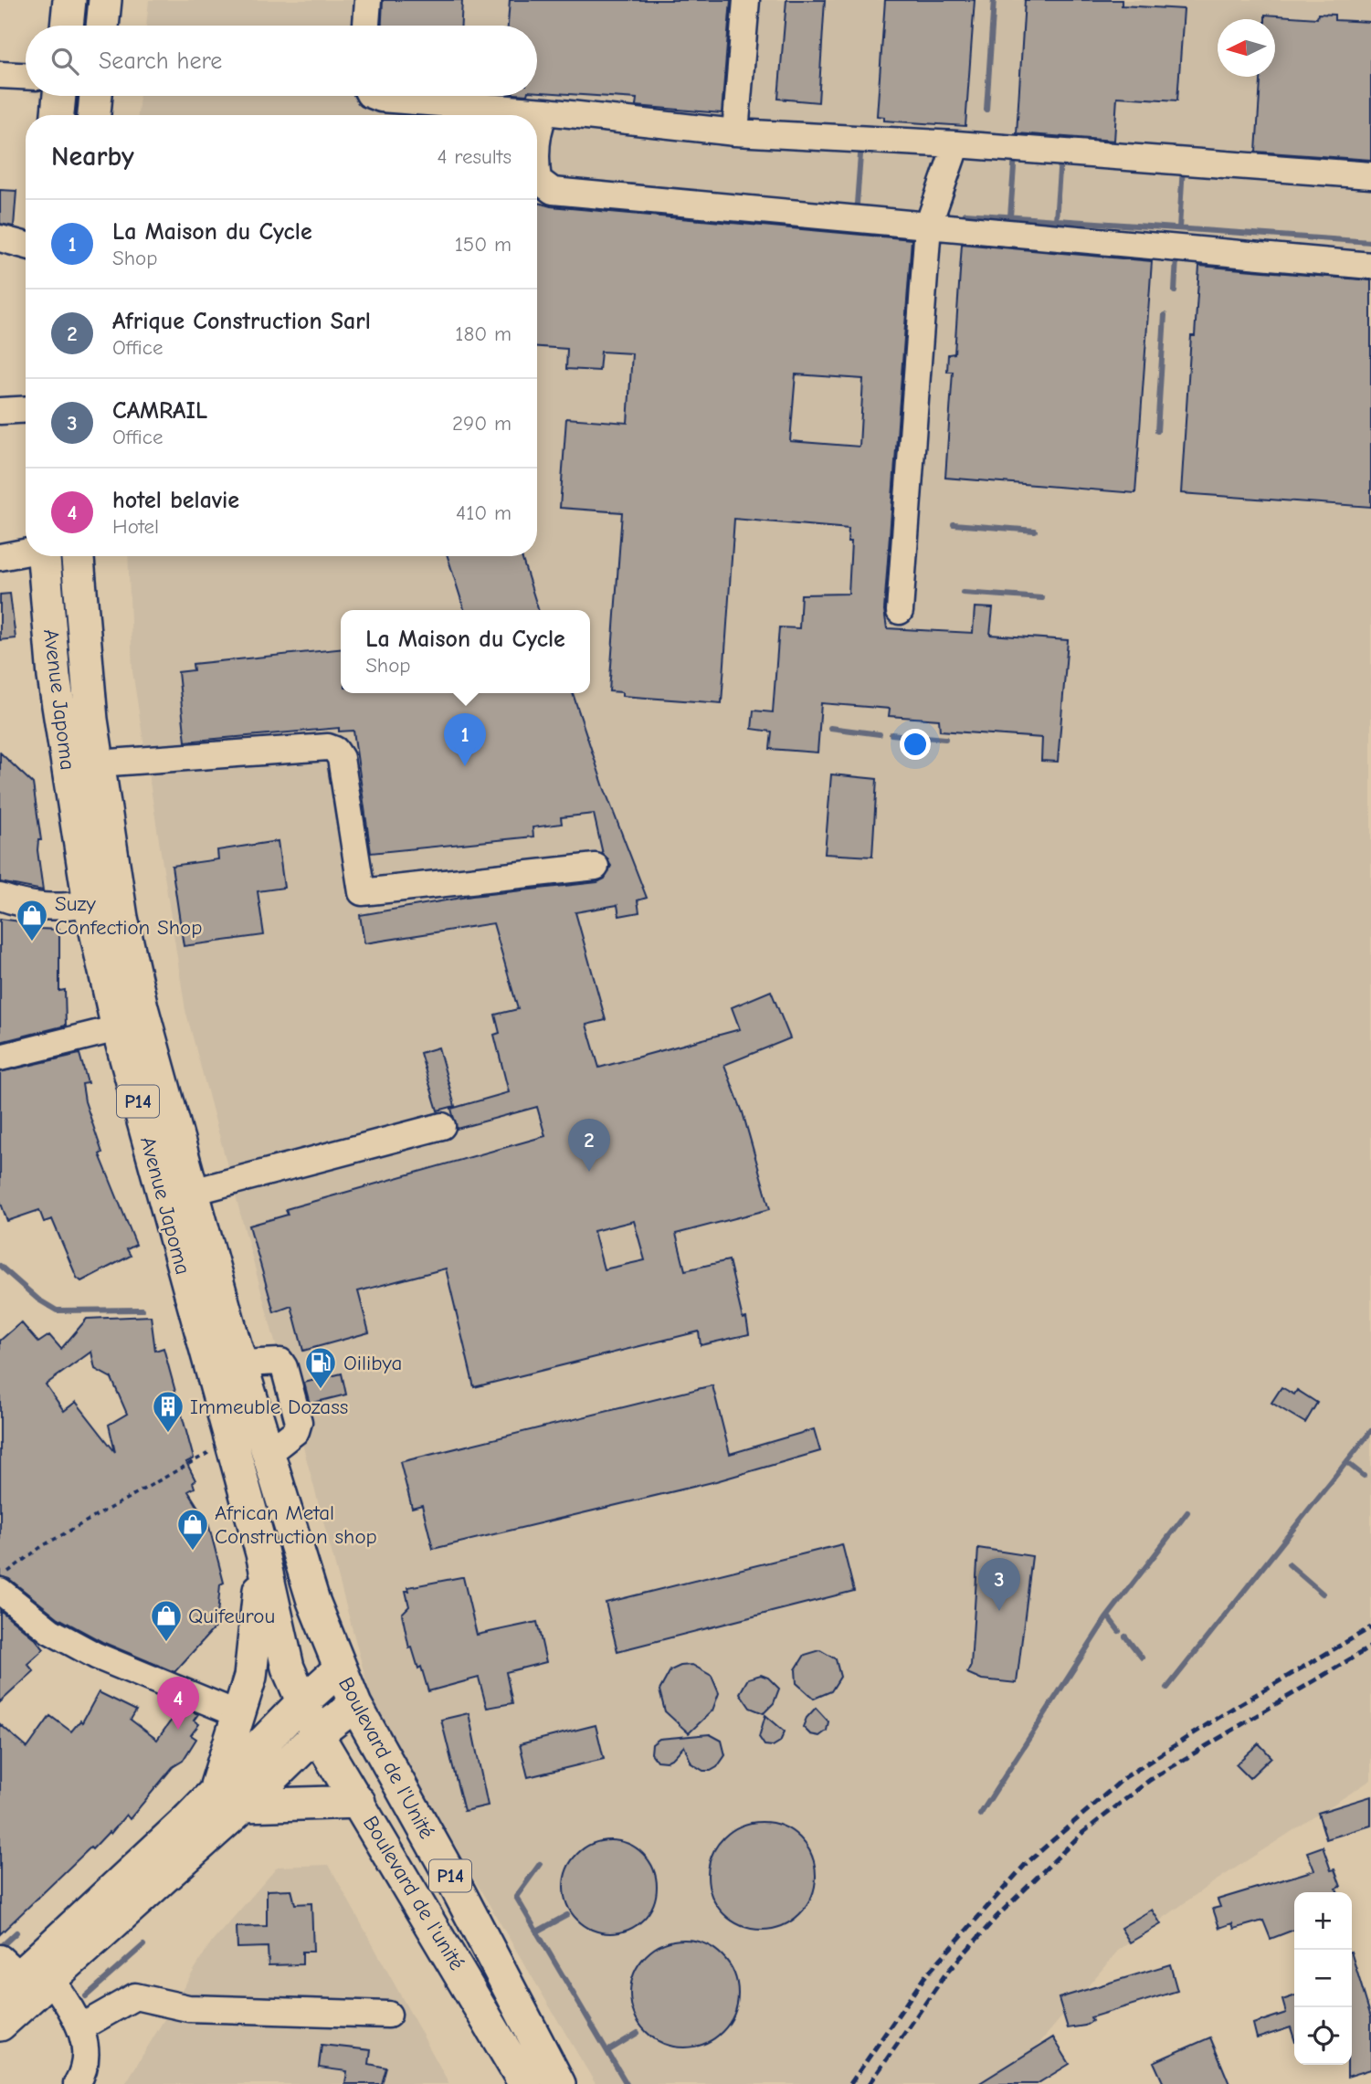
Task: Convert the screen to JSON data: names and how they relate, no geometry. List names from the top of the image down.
{
  "streets": {
    "main road": [
      "Avenue Japoma",
      "P14",
      "Boulevard de l'Unité",
      "Boulevard de l'unité"
    ]
  },
  "crossings": [
    ["Avenue Japoma", "Boulevard de l'Unité"],
    ["Avenue Japoma", "Boulevard de l'unité"]
  ],
  "places": {
    "shop": ["Suzy Confection Shop", "African Metal Construction shop", "Quifeurou"],
    "fuel station": ["Oilibya"],
    "building": ["Immeuble Dozass"]
  },
  "north": "left",
  "page": {
    "search": "Search here",
    "heading": ["Nearby", "4 results"],
    "list": [
      {
        "mark": "1",
        "name": "La Maison du Cycle",
        "note": "Shop",
        "value": "150 m"
      },
      {
        "mark": "2",
        "name": "Afrique Construction Sarl",
        "note": "Office",
        "value": "180 m"
      },
      {
        "mark": "3",
        "name": "CAMRAIL",
        "note": "Office",
        "value": "290 m"
      },
      {
        "mark": "4",
        "name": "hotel belavie",
        "note": "Hotel",
        "value": "410 m"
      }
    ],
    "popup": ["La Maison du Cycle", "Shop"],
    "pins": [
      "1",
      "2",
      "3",
      "4"
    ],
    "map_buttons": ["+", "−"]
  }
}
